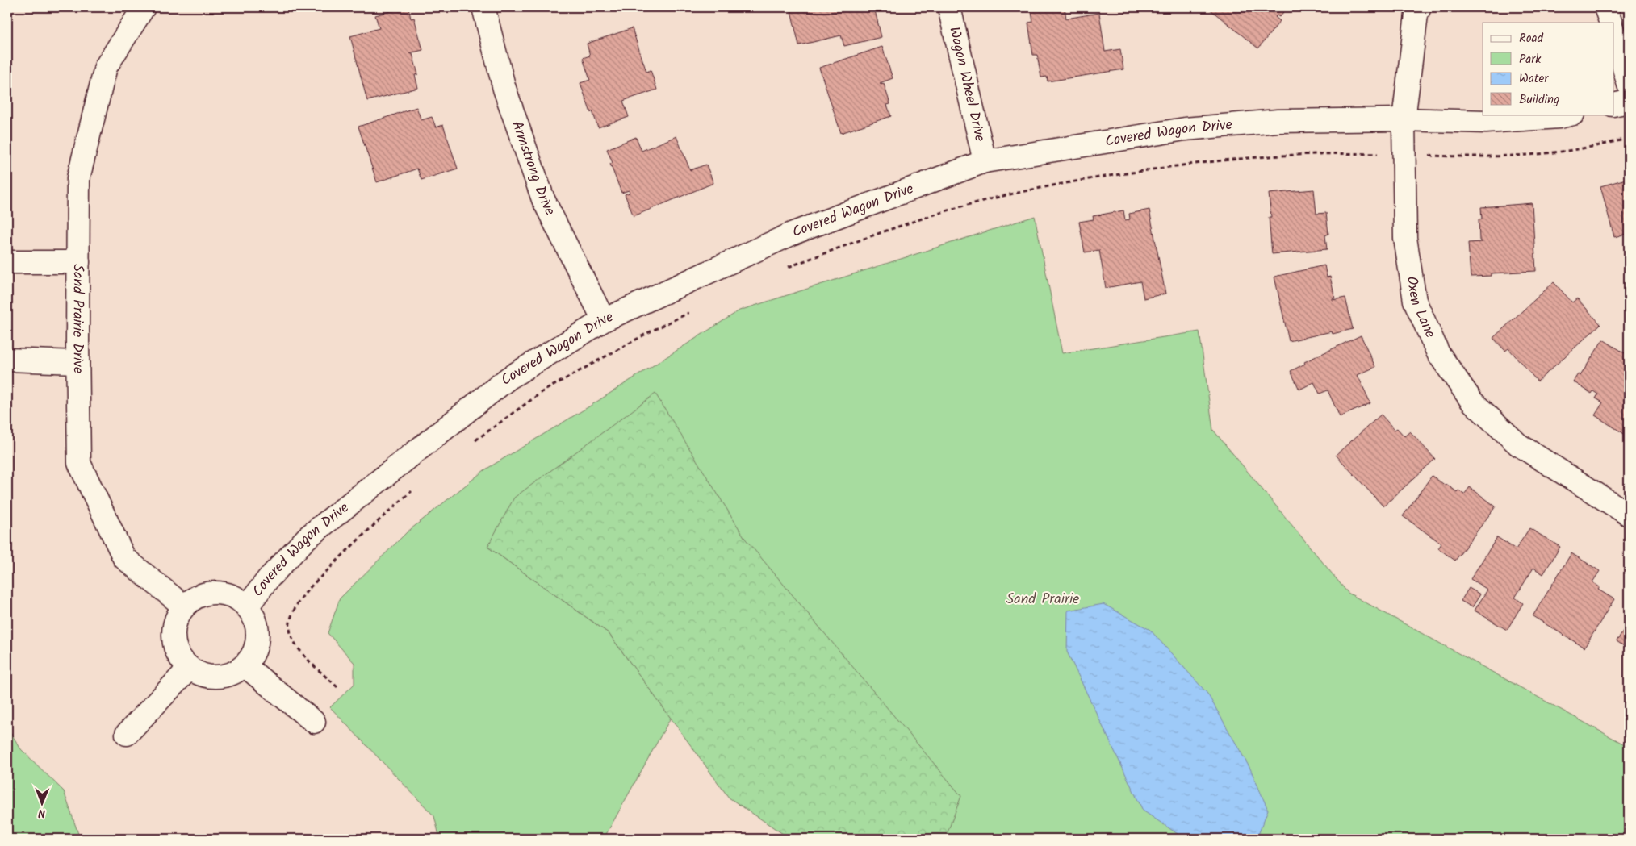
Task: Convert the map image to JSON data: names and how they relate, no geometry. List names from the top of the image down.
{
  "streets": {
    "street": [
      "Wagon Wheel Drive",
      "Covered Wagon Drive",
      "Armstrong Drive",
      "Oxen Lane",
      "Sand Prairie Drive"
    ]
  },
  "crossings": [
    ["Wagon Wheel Drive", "Covered Wagon Drive"],
    ["Covered Wagon Drive", "Armstrong Drive"],
    ["Covered Wagon Drive", "Oxen Lane"],
    ["Covered Wagon Drive", "Sand Prairie Drive"]
  ],
  "parks": ["Sand Prairie"],
  "legend": [
    "Road",
    "Park",
    "Water",
    "Building"
  ],
  "north": "bottom"
}
